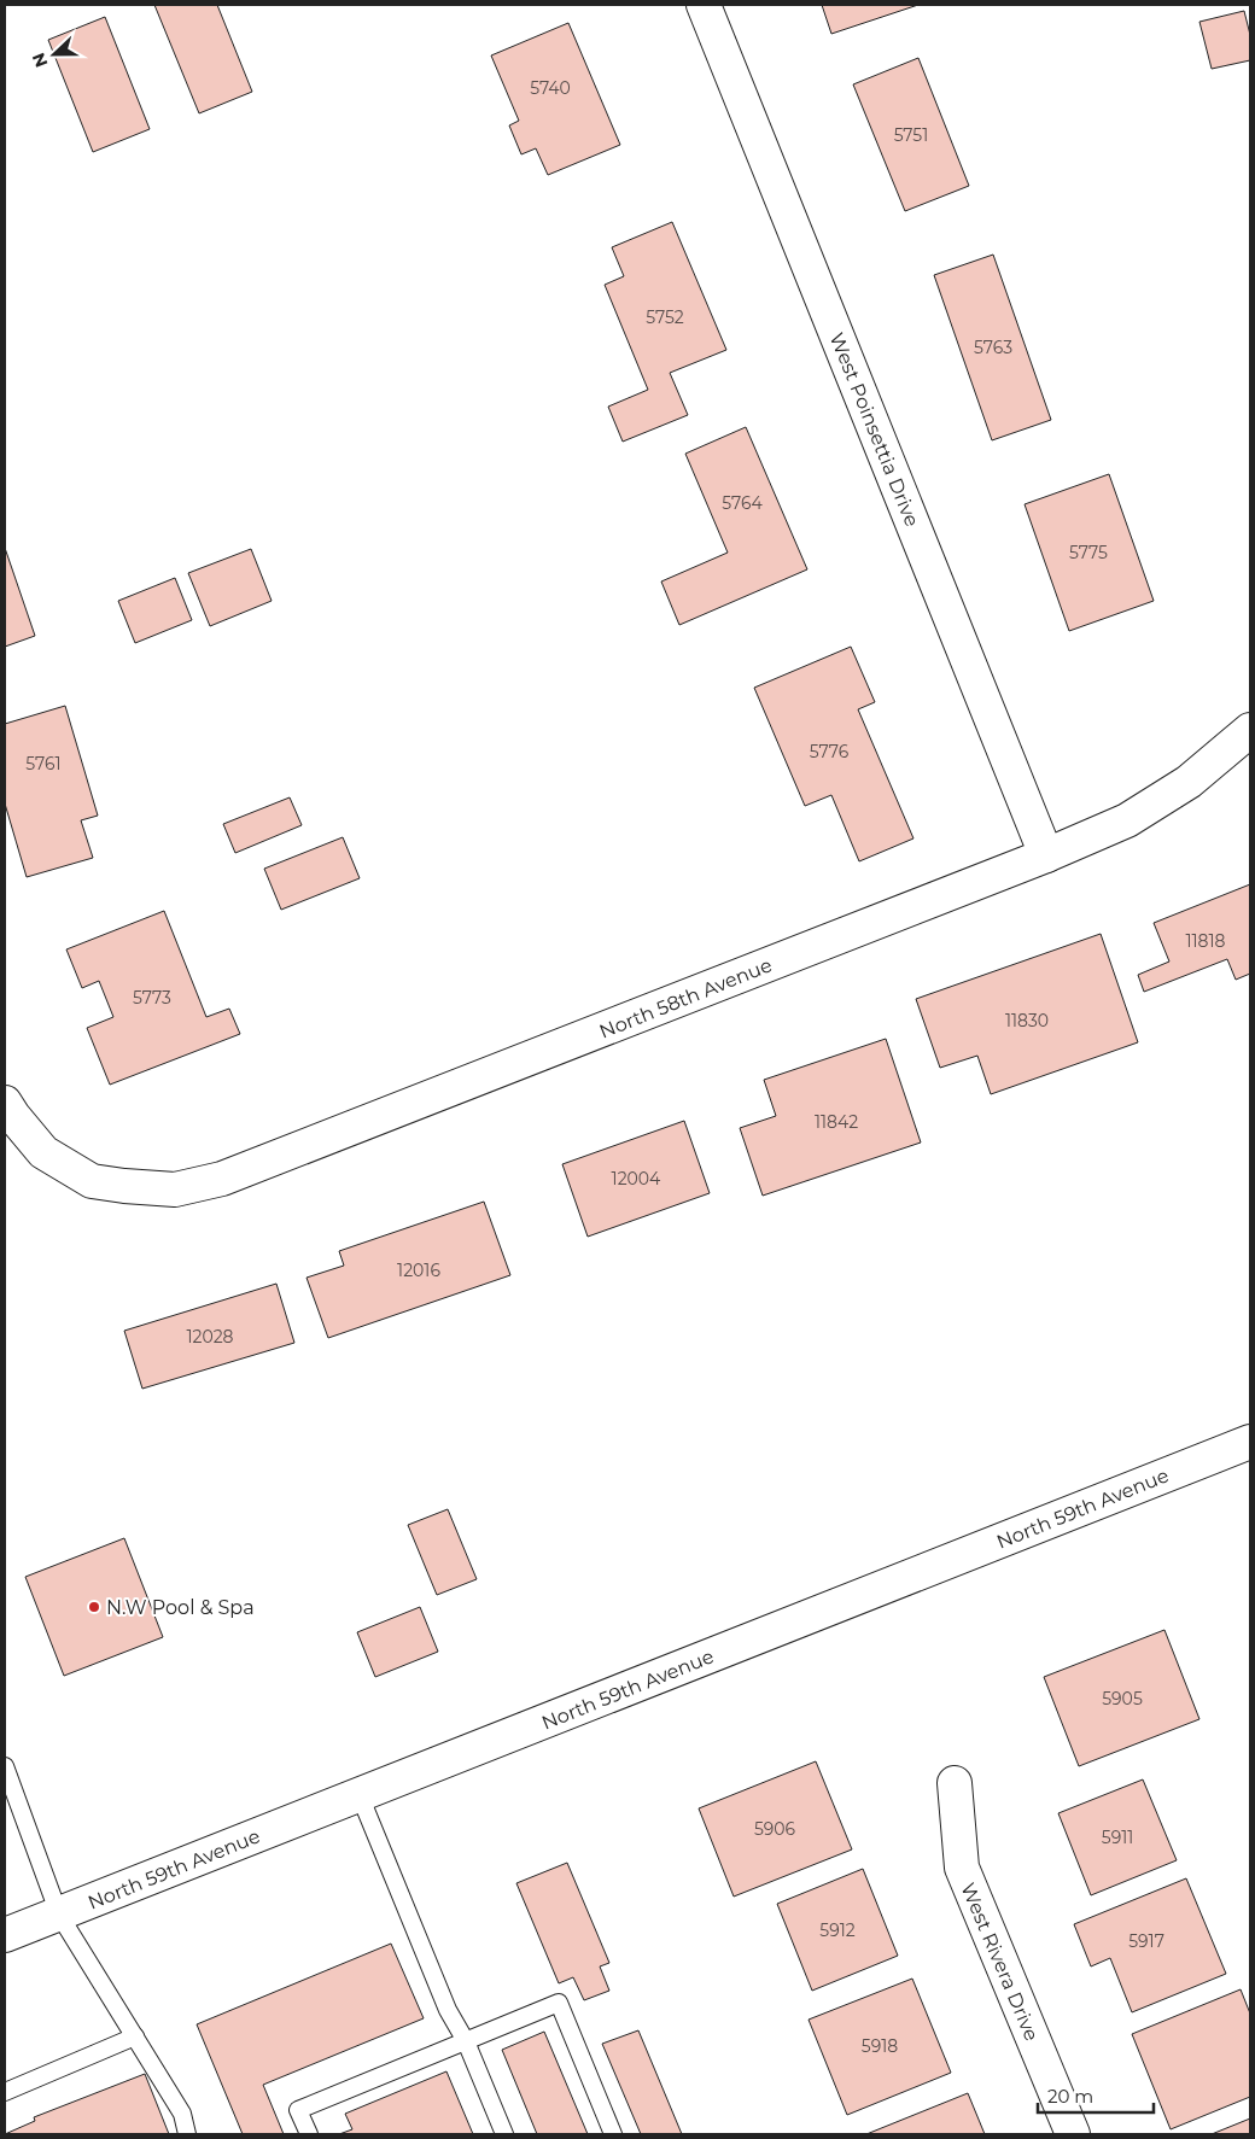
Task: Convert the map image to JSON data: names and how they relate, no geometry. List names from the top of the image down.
{
  "streets": {
    "street": [
      "West Poinsettia Drive",
      "North 58th Avenue",
      "North 59th Avenue",
      "West Rivera Drive"
    ]
  },
  "crossings": [
    ["West Poinsettia Drive", "North 58th Avenue"]
  ],
  "places": ["N.W Pool & Spa"],
  "house_numbers": [
    "5740",
    "5751",
    "5752",
    "5763",
    "5764",
    "5775",
    "5776",
    "5761",
    "11818",
    "5773",
    "11830",
    "11842",
    "12004",
    "12016",
    "12028",
    "5905",
    "5906",
    "5911",
    "5912",
    "5917",
    "5918"
  ],
  "scale_bar": "20 m",
  "north": "left"
}
